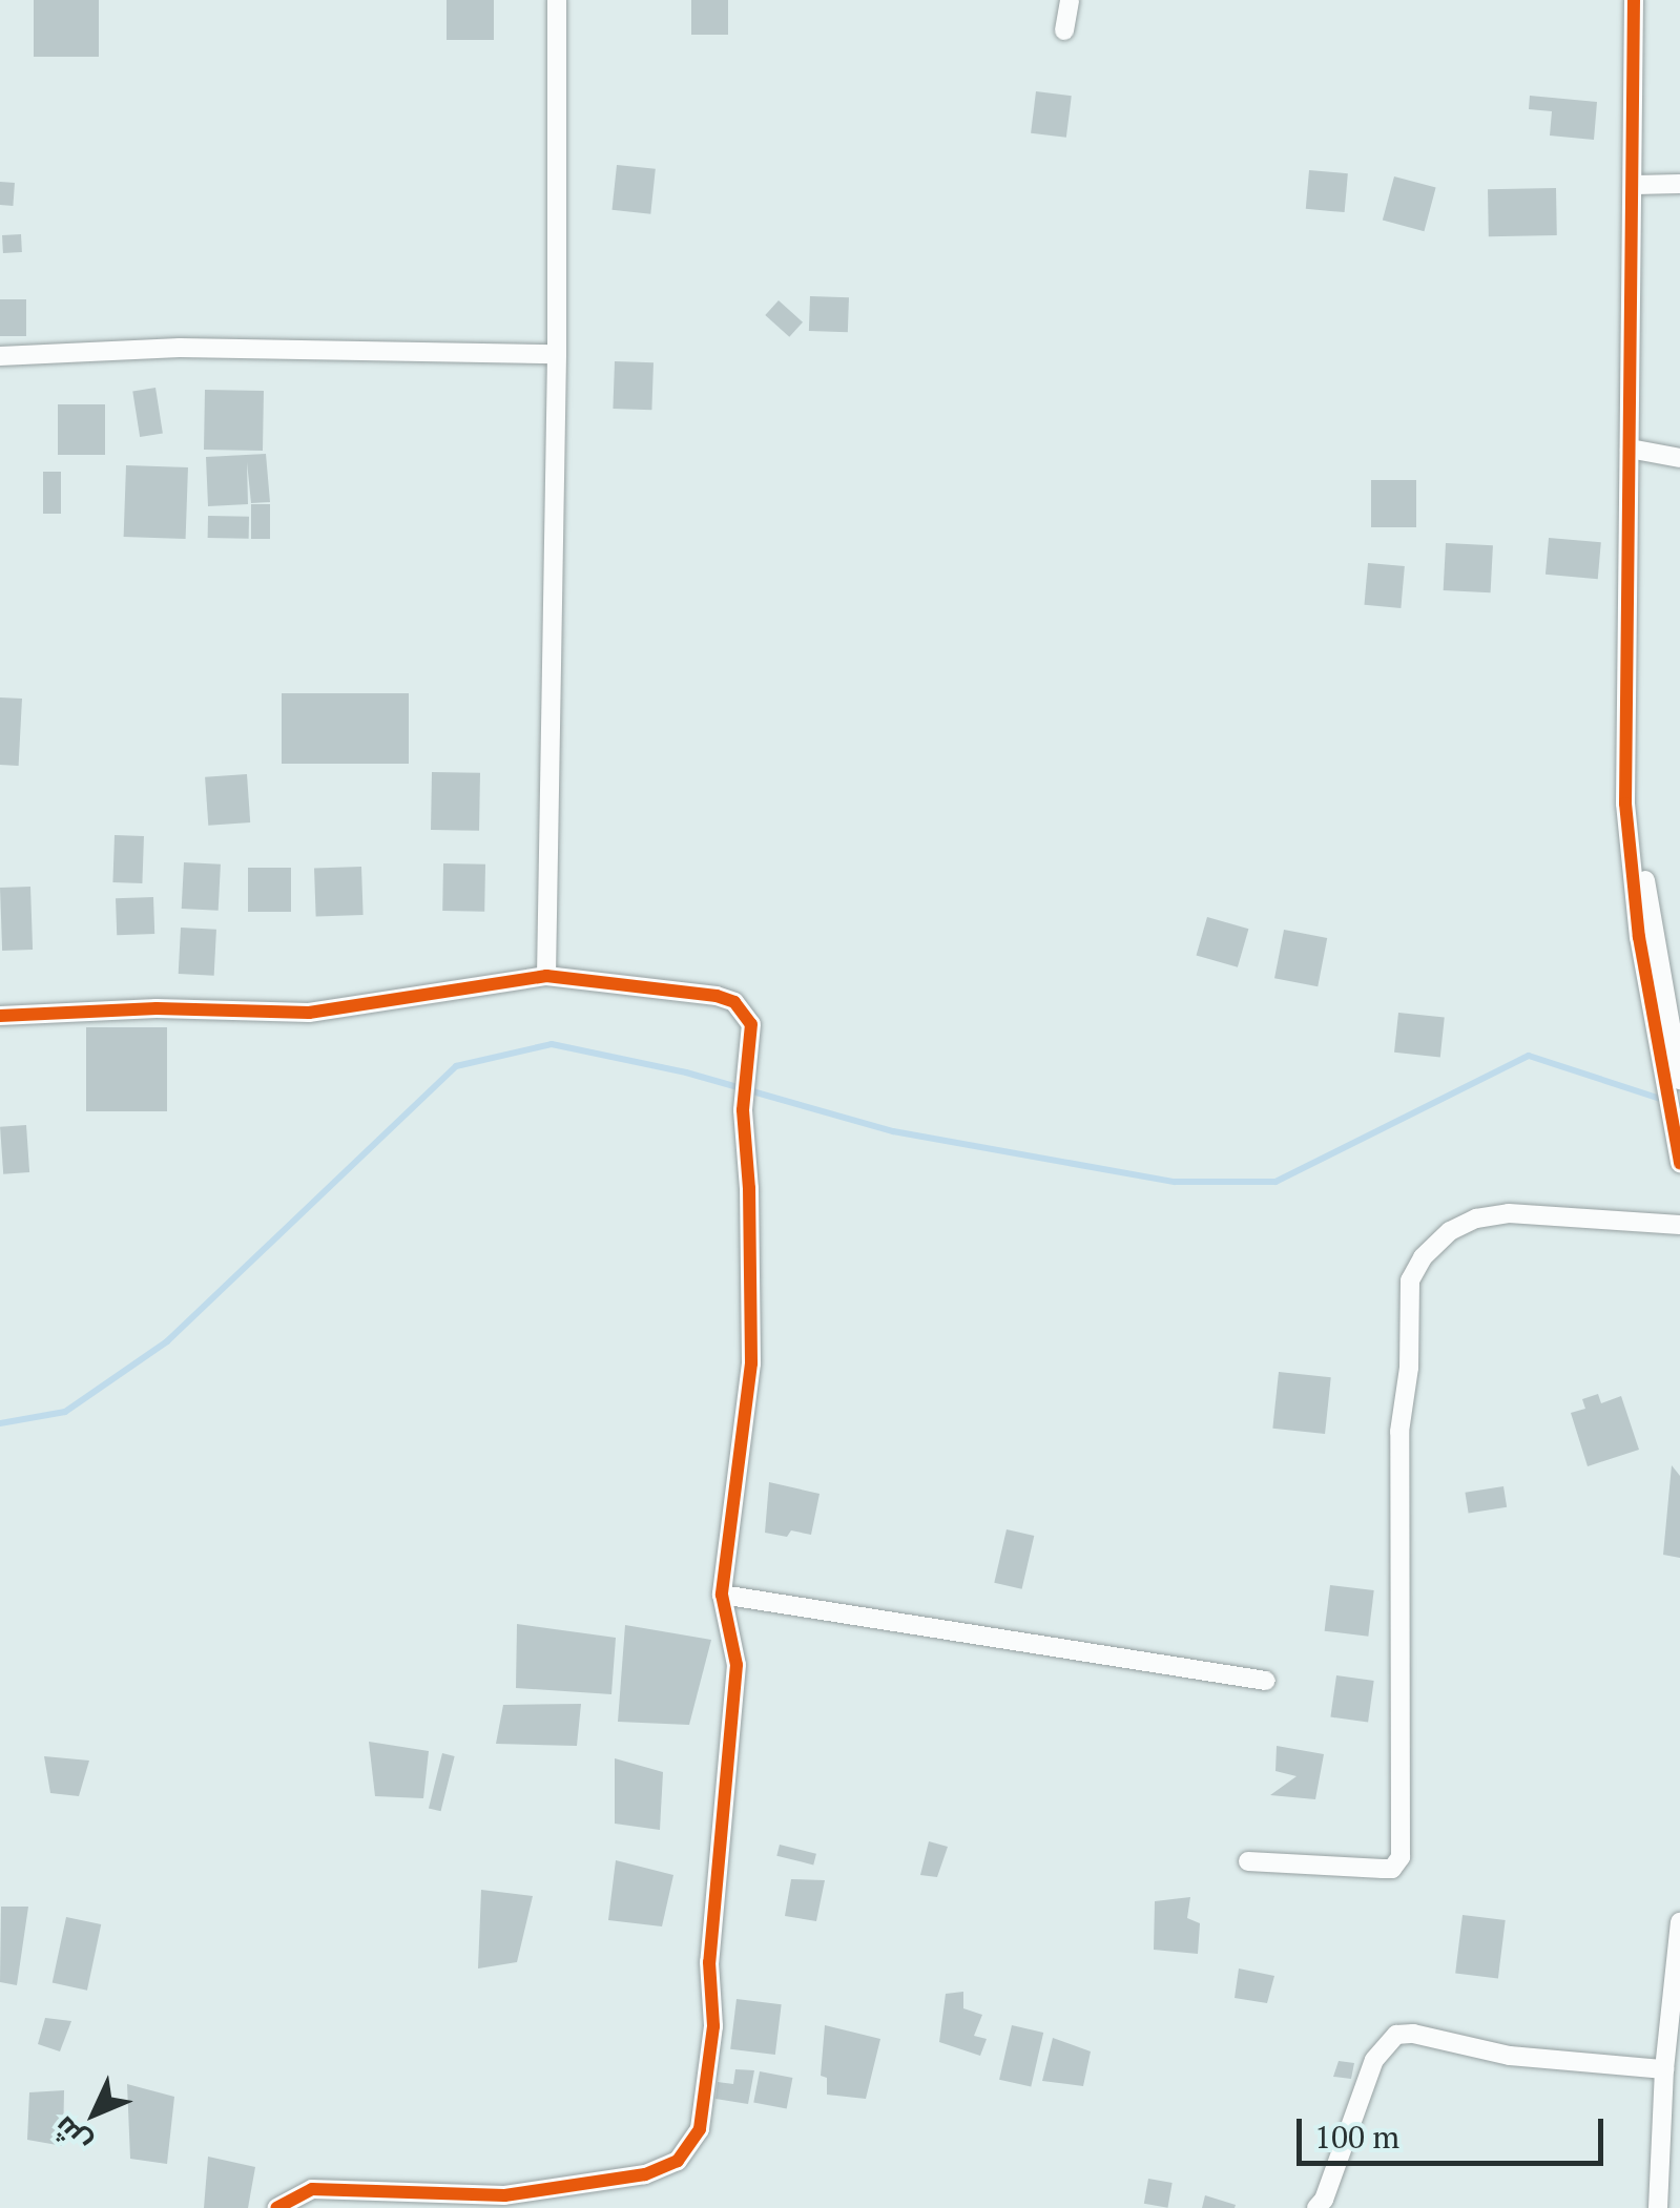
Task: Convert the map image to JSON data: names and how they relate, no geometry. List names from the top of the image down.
{
  "scale_bar": "100 m",
  "north": "bottom left"
}
